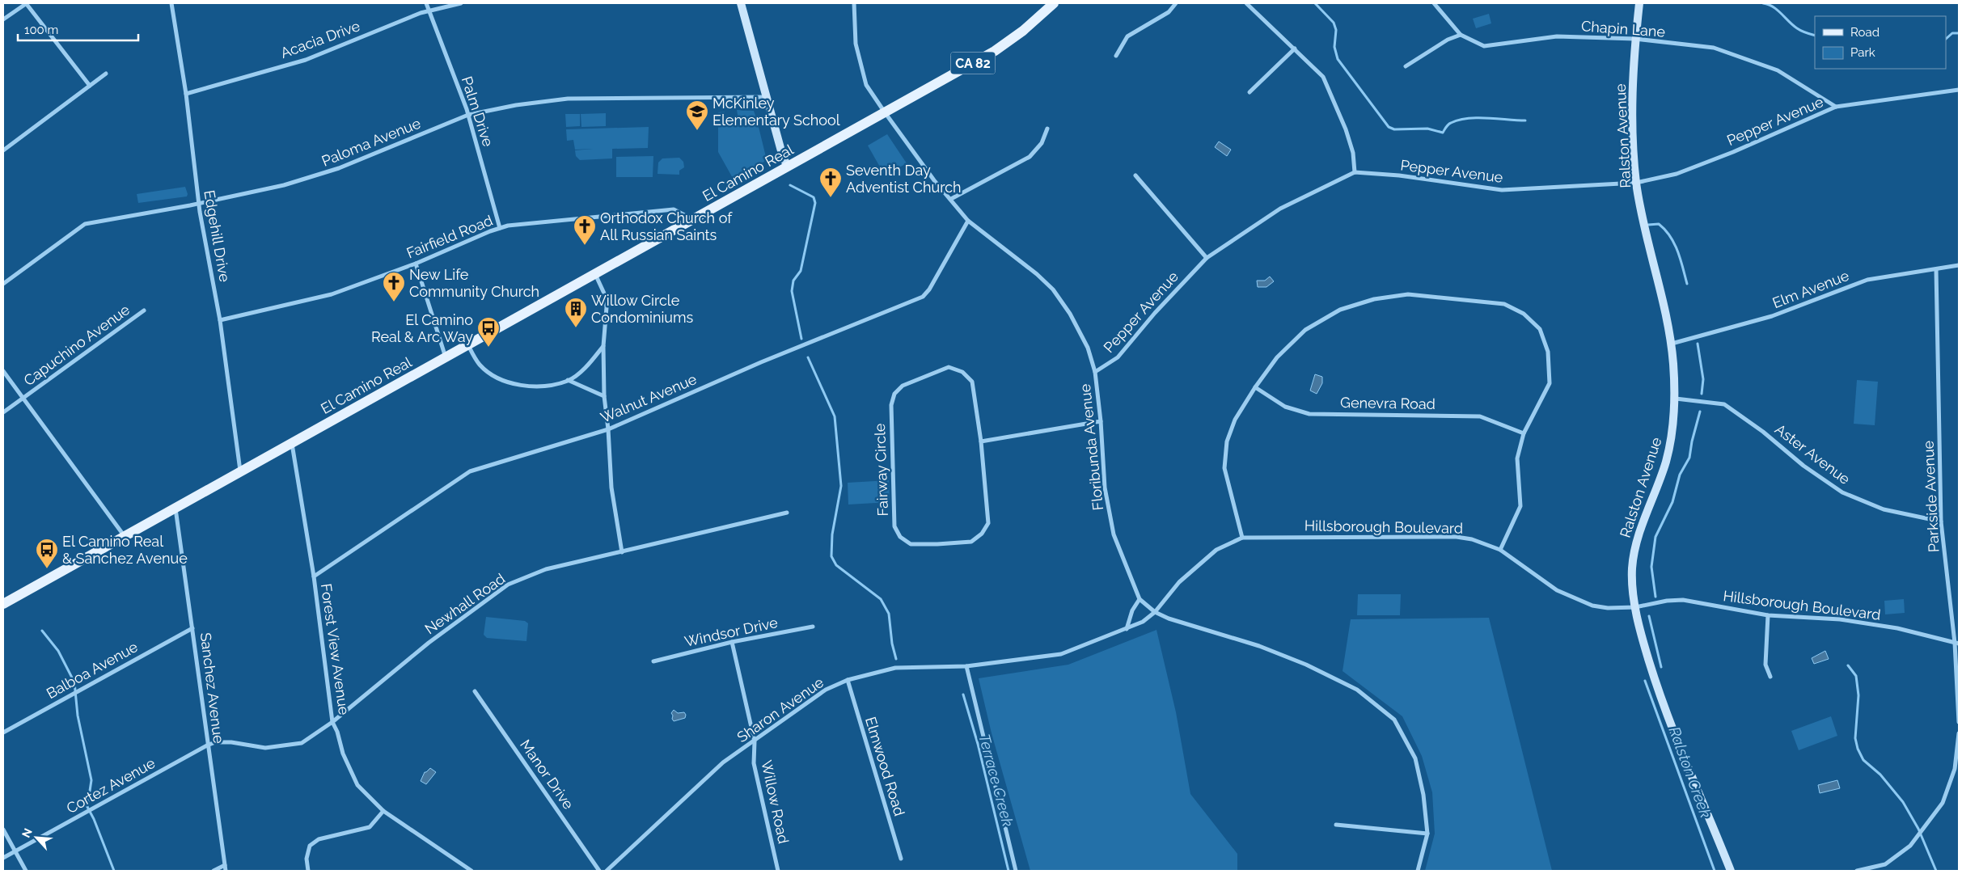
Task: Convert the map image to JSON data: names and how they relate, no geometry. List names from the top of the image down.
{
  "streets": {
    "main road": ["CA 82", "El Camino Real"],
    "street": [
      "Chapin Lane",
      "Acacia Drive",
      "Palm Drive",
      "Pepper Avenue",
      "Ralston Avenue",
      "Paloma Avenue",
      "Edgehill Drive",
      "Fairfield Road",
      "Elm Avenue",
      "Capuchino Avenue",
      "Walnut Avenue",
      "Genevra Road",
      "Floribunda Avenue",
      "Aster Avenue",
      "Fairway Circle",
      "Parkside Avenue",
      "Hillsborough Boulevard",
      "Newhall Road",
      "Windsor Drive",
      "Forest View Avenue",
      "Balboa Avenue",
      "Sanchez Avenue",
      "Sharon Avenue",
      "Elmwood Road",
      "Manor Drive",
      "Cortez Avenue",
      "Willow Road"
    ]
  },
  "crossings": [
    ["Chapin Lane", "Pepper Avenue"],
    ["Chapin Lane", "Ralston Avenue"],
    ["Acacia Drive", "Palm Drive"],
    ["Acacia Drive", "Edgehill Drive"],
    ["Palm Drive", "Paloma Avenue"],
    ["Palm Drive", "Fairfield Road"],
    ["Pepper Avenue", "Ralston Avenue"],
    ["Pepper Avenue", "Floribunda Avenue"],
    ["Ralston Avenue", "Elm Avenue"],
    ["Ralston Avenue", "Aster Avenue"],
    ["Ralston Avenue", "Hillsborough Boulevard"],
    ["Paloma Avenue", "Edgehill Drive"],
    ["El Camino Real", "Edgehill Drive"],
    ["El Camino Real", "Fairfield Road"],
    ["El Camino Real", "Floribunda Avenue"],
    ["El Camino Real", "Forest View Avenue"],
    ["El Camino Real", "Sanchez Avenue"],
    ["Edgehill Drive", "Fairfield Road"],
    ["Elm Avenue", "Parkside Avenue"],
    ["Walnut Avenue", "Floribunda Avenue"],
    ["Walnut Avenue", "Forest View Avenue"],
    ["Floribunda Avenue", "Hillsborough Boulevard"],
    ["Floribunda Avenue", "Sharon Avenue"],
    ["Aster Avenue", "Parkside Avenue"],
    ["Parkside Avenue", "Hillsborough Boulevard"],
    ["Hillsborough Boulevard", "Sharon Avenue"],
    ["Newhall Road", "Forest View Avenue"],
    ["Newhall Road", "Sanchez Avenue"],
    ["Newhall Road", "Cortez Avenue"],
    ["Windsor Drive", "Willow Road"],
    ["Balboa Avenue", "Sanchez Avenue"],
    ["Sanchez Avenue", "Cortez Avenue"],
    ["Sharon Avenue", "Elmwood Road"],
    ["Sharon Avenue", "Willow Road"]
  ],
  "water": ["Ralston Creek", "Terrace Creek"],
  "places": {
    "school or university": ["McKinley Elementary School"],
    "church": ["Seventh Day Adventist Church", "Orthodox Church of All Russian Saints", "New Life Community Church"],
    "building": ["Willow Circle Condominiums"],
    "bus stop": ["El Camino Real & Arc Way", "El Camino Real & Sanchez Avenue"]
  },
  "legend": ["Road", "Park"],
  "scale_bar": "100 m",
  "north": "top left"
}
